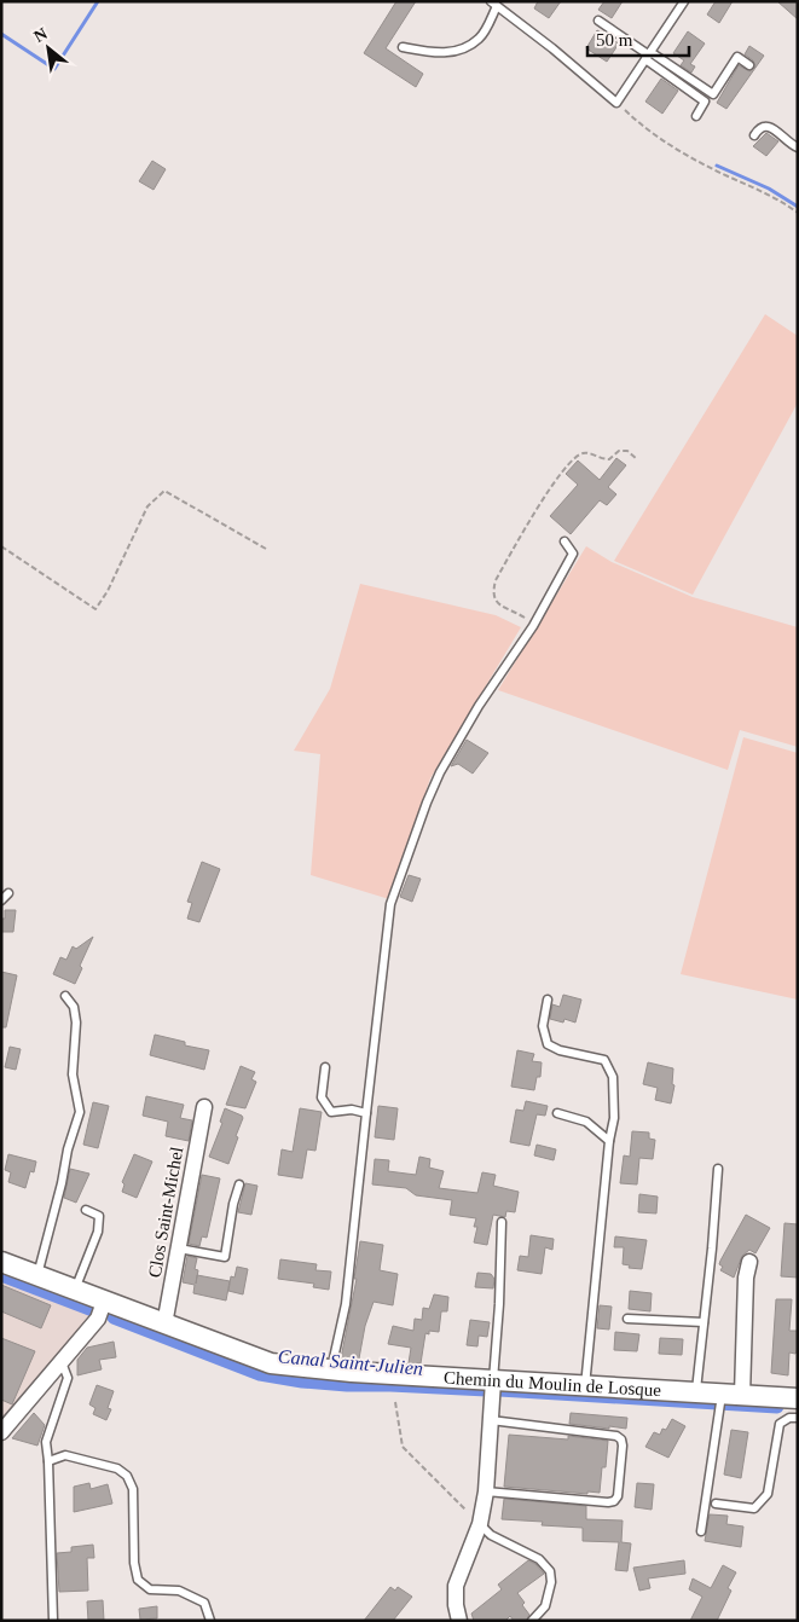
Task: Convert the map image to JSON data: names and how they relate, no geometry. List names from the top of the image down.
{
  "streets": {
    "street": ["Clos Saint-Michel", "Chemin du Moulin de Losque"]
  },
  "crossings": [
    ["Clos Saint-Michel", "Chemin du Moulin de Losque"]
  ],
  "water": ["Canal Saint-Julien"],
  "scale_bar": "50 m",
  "north": "top left"
}
